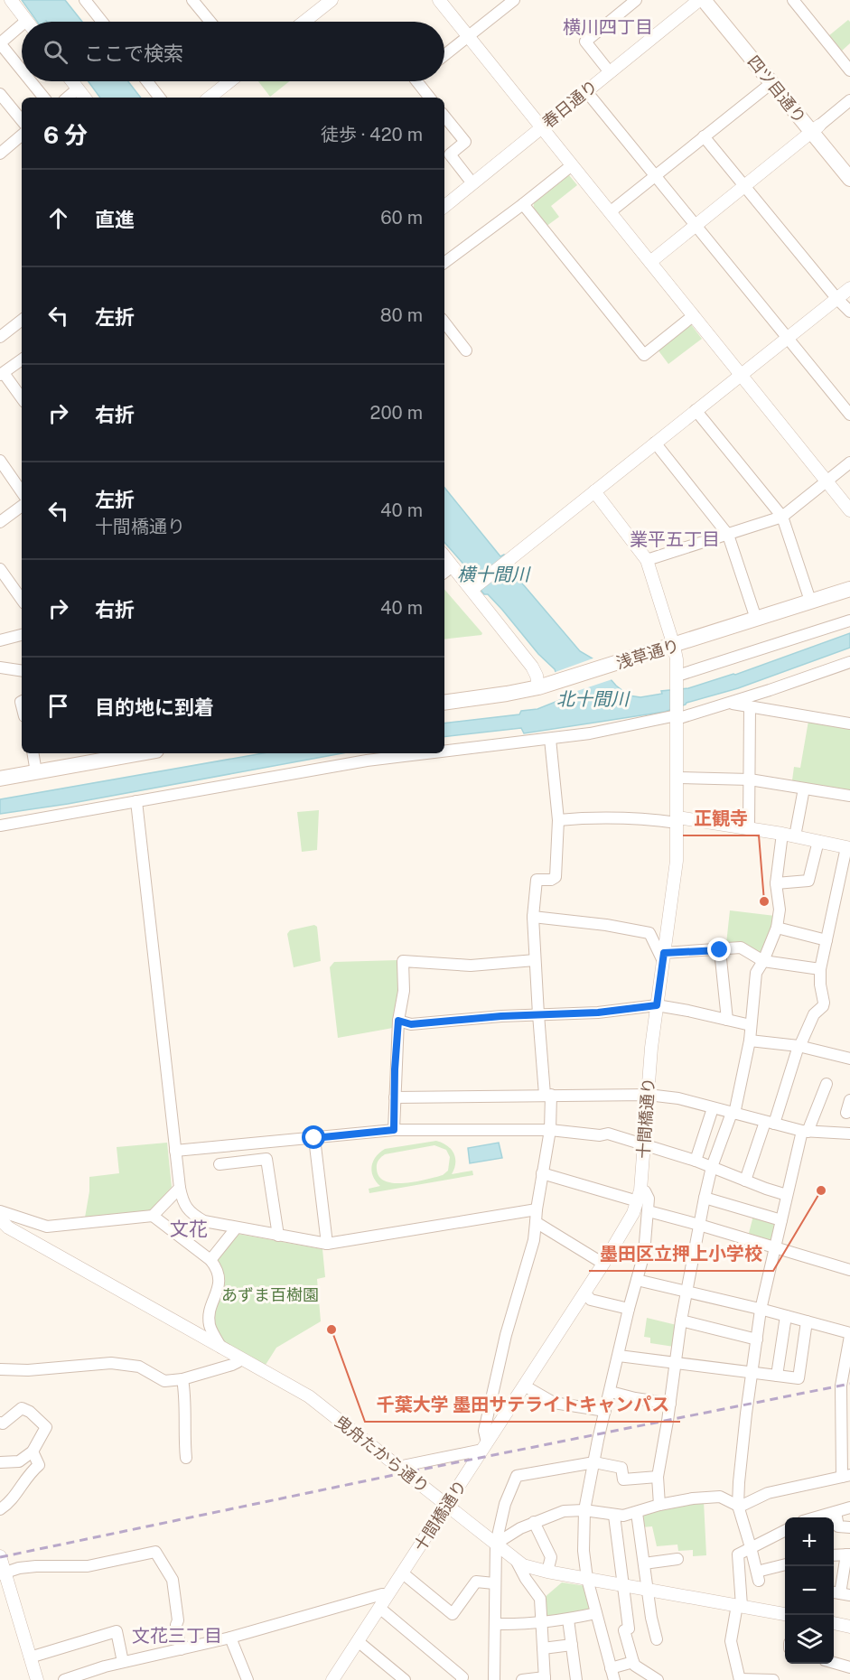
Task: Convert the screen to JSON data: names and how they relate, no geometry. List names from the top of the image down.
{
  "streets": {
    "main road": ["四ツ目通り", "浅草通り"],
    "street": ["春日通り", "十間橋通り", "曳舟たから通り"]
  },
  "crossings": [
    ["浅草通り", "十間橋通り"],
    ["十間橋通り", "曳舟たから通り"]
  ],
  "districts": [
    "横川四丁目",
    "業平五丁目",
    "文花",
    "文花三丁目"
  ],
  "water": ["横十間川", "北十間川"],
  "parks": ["あずま百樹園"],
  "places": ["正観寺", "墨田区立押上小学校", "千葉大学 墨田サテライトキャンパス"],
  "page": {
    "search": "ここで検索",
    "heading": ["6 分", "徒歩 · 420 m"],
    "list": [
      ["直進", "60 m"],
      ["左折", "80 m"],
      ["右折", "200 m"],
      ["左折", "十間橋通り", "40 m"],
      ["右折", "40 m"],
      "目的地に到着"
    ],
    "map_buttons": ["+", "−"]
  }
}
